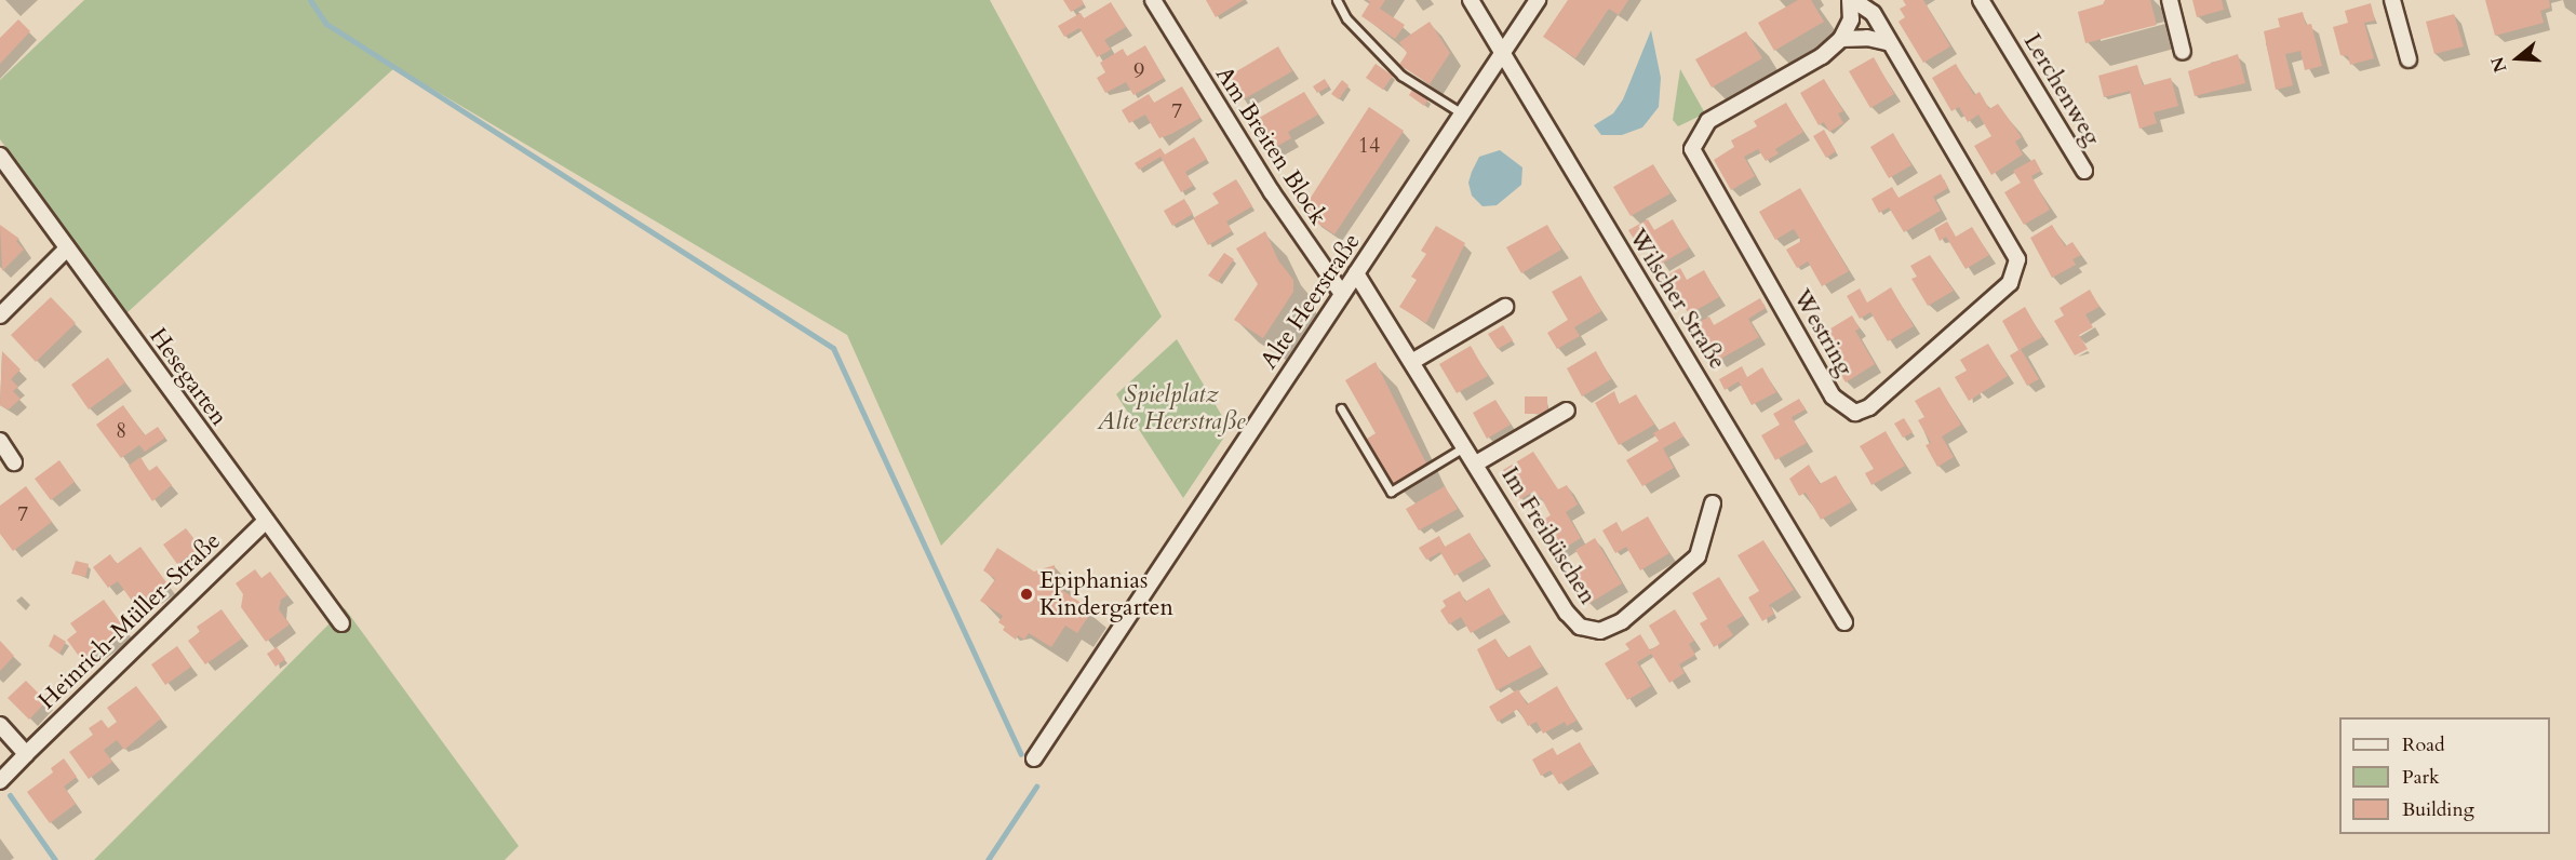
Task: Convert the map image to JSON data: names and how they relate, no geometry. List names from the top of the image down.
{
  "streets": {
    "street": [
      "Lerchenweg",
      "Am Breiten Block",
      "Wilscher Straße",
      "Alte Heerstraße",
      "Westring",
      "Hesegarten",
      "Im Freibüschen",
      "Heinrich-Müller-Straße"
    ]
  },
  "crossings": [
    ["Am Breiten Block", "Alte Heerstraße"],
    ["Wilscher Straße", "Alte Heerstraße"],
    ["Alte Heerstraße", "Im Freibüschen"],
    ["Hesegarten", "Heinrich-Müller-Straße"]
  ],
  "parks": ["Spielplatz Alte Heerstraße"],
  "places": ["Epiphanias Kindergarten"],
  "house_numbers": [
    "9",
    "7",
    "14",
    "8",
    "7"
  ],
  "legend": ["Road", "Park", "Building"],
  "north": "left"
}
